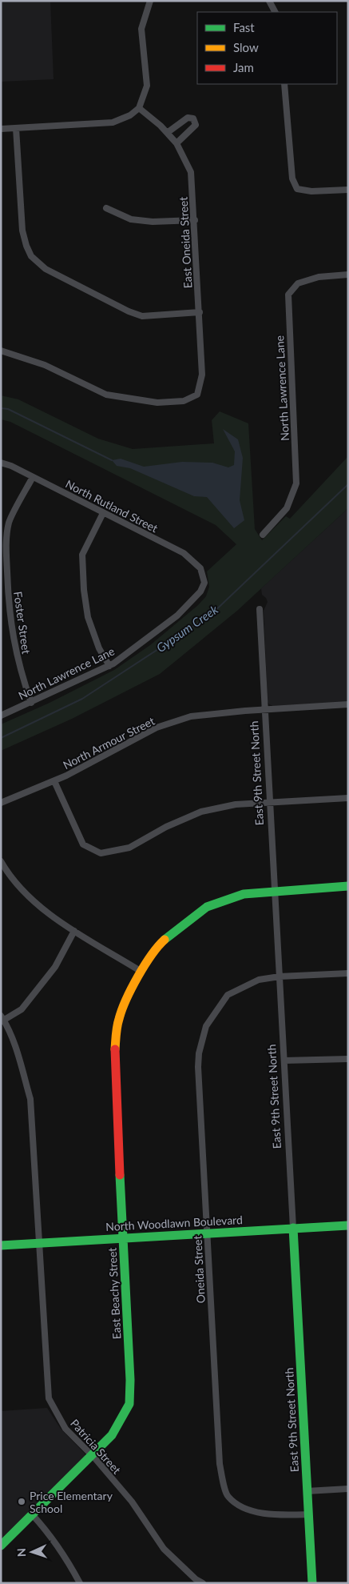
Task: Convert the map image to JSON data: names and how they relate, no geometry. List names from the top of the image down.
{
  "streets": {
    "street": [
      "East Oneida Street",
      "North Lawrence Lane",
      "North Rutland Street",
      "Foster Street",
      "North Armour Street",
      "East 9th Street North",
      "North Woodlawn Boulevard",
      "Oneida Street",
      "East Beachy Street",
      "Patricia Street"
    ]
  },
  "crossings": [
    ["North Lawrence Lane", "North Rutland Street"],
    ["North Lawrence Lane", "Foster Street"],
    ["North Rutland Street", "Foster Street"],
    ["North Armour Street", "East 9th Street North"],
    ["East 9th Street North", "North Woodlawn Boulevard"],
    ["East 9th Street North", "Oneida Street"],
    ["East 9th Street North", "East Beachy Street"],
    ["North Woodlawn Boulevard", "Oneida Street"],
    ["North Woodlawn Boulevard", "East Beachy Street"],
    ["North Woodlawn Boulevard", "Patricia Street"],
    ["East Beachy Street", "Patricia Street"]
  ],
  "water": ["Gypsum Creek"],
  "places": ["Price Elementary School"],
  "legend": ["Fast", "Slow", "Jam"],
  "north": "left"
}
